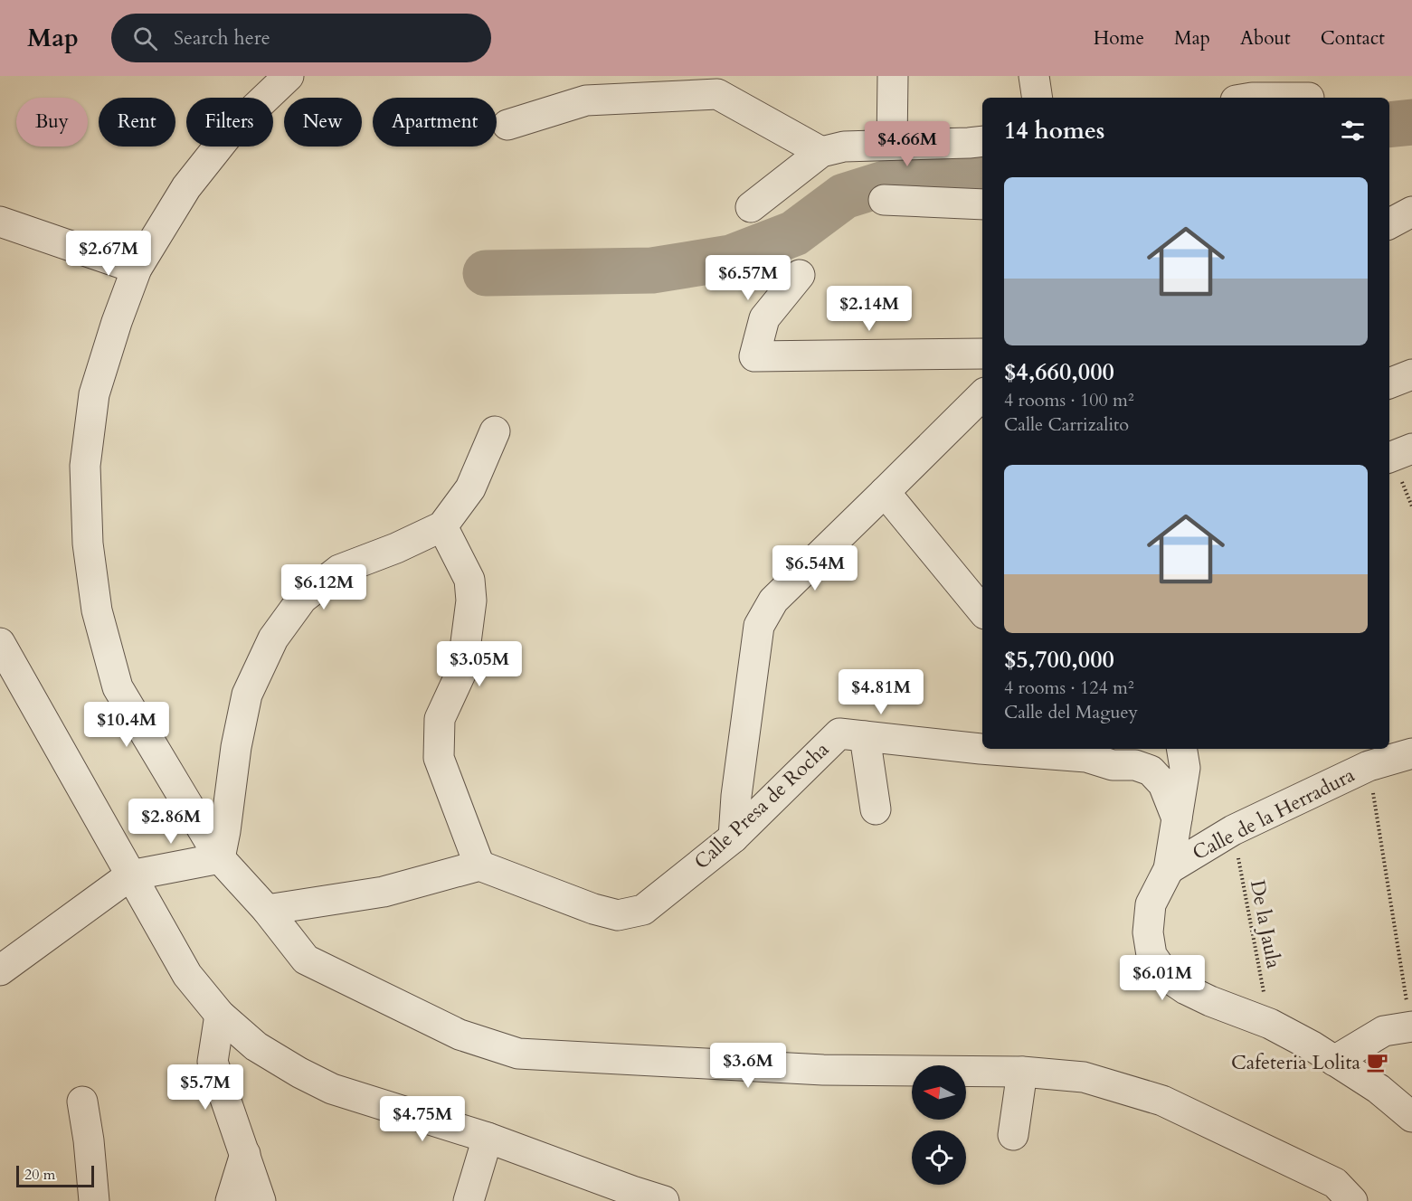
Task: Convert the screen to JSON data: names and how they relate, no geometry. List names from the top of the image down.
{
  "streets": {
    "street": ["Calle Presa de Rocha", "Calle de la Herradura"],
    "path": ["De la Jaula"]
  },
  "crossings": [
    ["Calle de la Herradura", "De la Jaula"]
  ],
  "places": {
    "cafe": ["Cafeteria Lolita"]
  },
  "scale_bar": "20 m",
  "north": "left",
  "page": {
    "header": "Map",
    "search": "Search here",
    "nav": [
      "Home",
      "Map",
      "About",
      "Contact"
    ],
    "chip": [
      "Buy",
      "Rent",
      "Filters",
      "New",
      "Apartment"
    ],
    "heading": "14 homes",
    "price": [
      "$4.66M",
      "$2.67M",
      "$6.57M",
      "$2.14M",
      "$6.54M",
      "$6.12M",
      "$3.05M",
      "$4.81M",
      "$10.4M",
      "$2.86M",
      "$6.01M",
      "$3.6M",
      "$5.7M",
      "$4.75M"
    ],
    "list": [
      {
        "name": "$4,660,000",
        "note": "4 rooms · 100 m² · Calle Carrizalito"
      },
      {
        "name": "$5,700,000",
        "note": "4 rooms · 124 m² · Calle del Maguey"
      }
    ],
    "scale": "20 m"
  }
}
